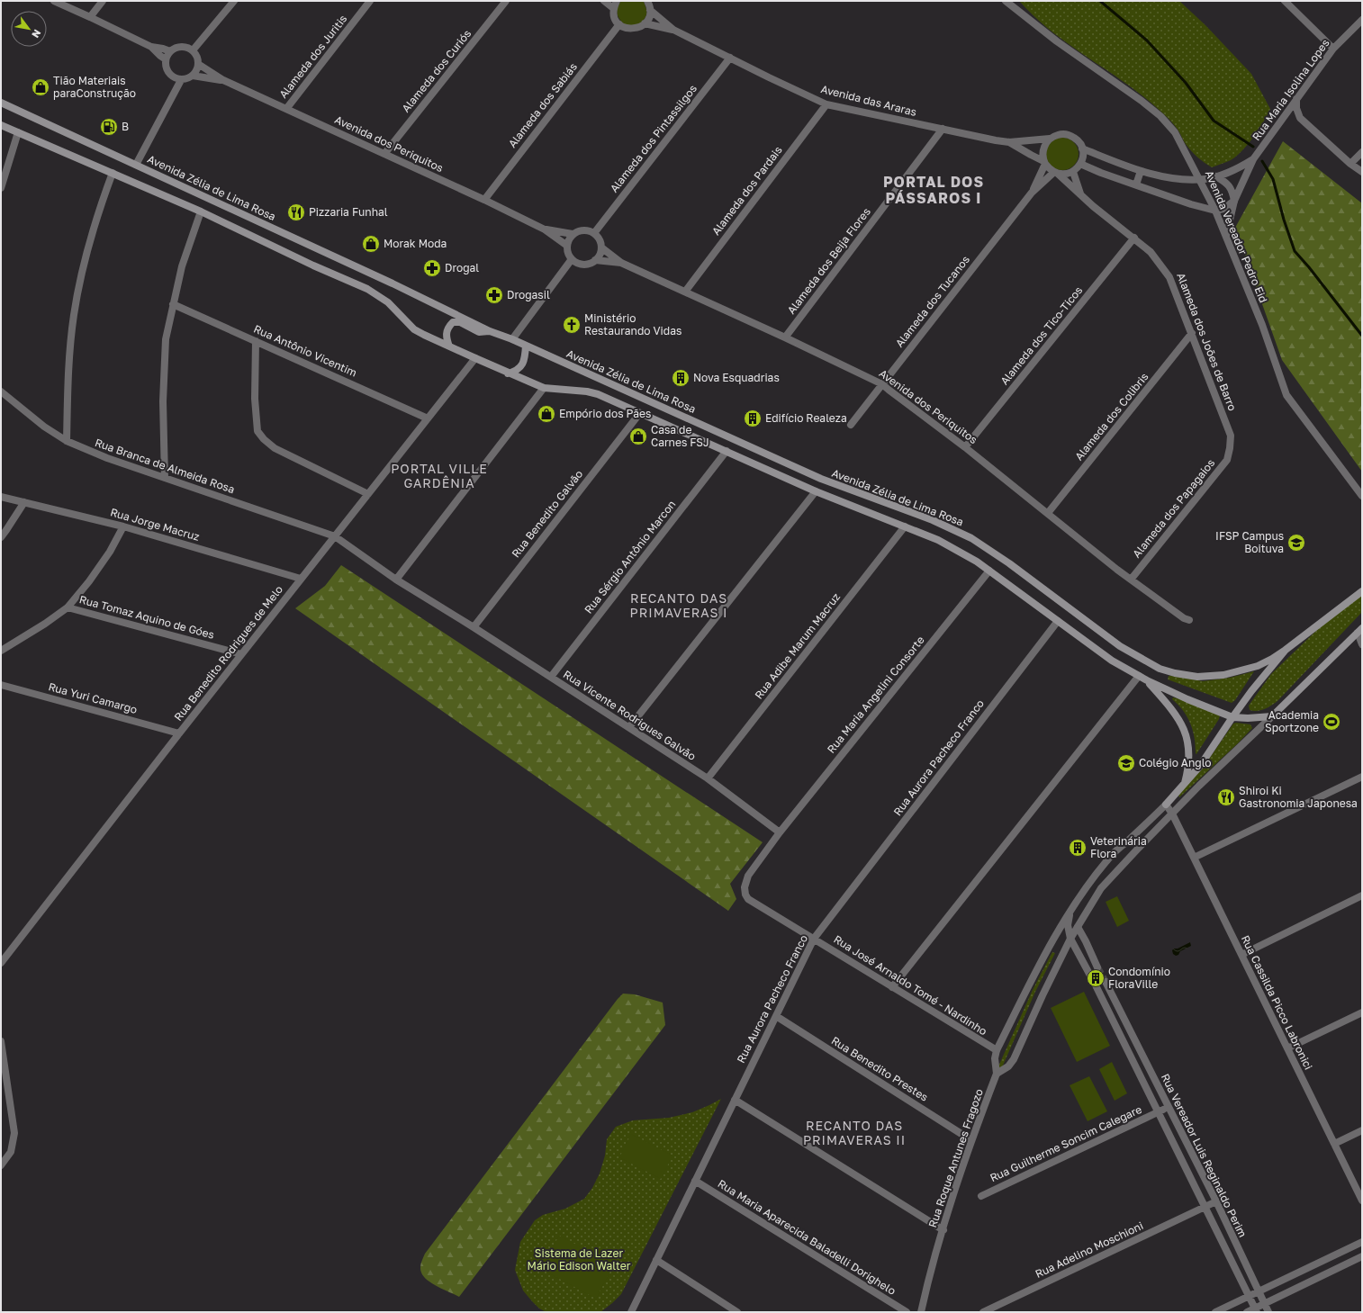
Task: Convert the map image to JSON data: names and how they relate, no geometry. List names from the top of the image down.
{
  "streets": {
    "main road": ["Avenida Zélia de Lima Rosa", "Rua Roque Antunes Fragozo"],
    "street": [
      "Alameda dos Juritis",
      "Alameda dos Curiós",
      "Rua Maria Isolina Lopes",
      "Avenida das Araras",
      "Alameda dos Sabiás",
      "Alameda dos Pintassilgos",
      "Avenida dos Periquitos",
      "Alameda dos Pardais",
      "Avenida Vereador Pedro Eid",
      "Alameda dos Beija Flores",
      "Alameda dos Tucanos",
      "Alameda dos Tico-Ticos",
      "Alameda dos Joões de Barro",
      "Rua Antônio Vicentim",
      "Alameda dos Colibris",
      "Rua Branca de Almeida Rosa",
      "Alameda dos Papagaios",
      "Rua Benedito Galvão",
      "Rua Jorge Macruz",
      "Rua Sérgio Antônio Marcon",
      "Rua Tomaz Aquino de Góes",
      "Rua Adibe Marum Macruz",
      "Rua Benedito Rodrigues de Melo",
      "Rua Maria Angelini Consorte",
      "Rua Yuri Camargo",
      "Rua Vicente Rodrigues Galvão",
      "Rua Aurora Pacheco Franco",
      "Rua José Arnaldo Tomé - Nardinho",
      "Rua Cassilda Picco Labronici",
      "Rua Benedito Prestes",
      "Rua Guilherme Soncim Calegare",
      "Rua Vereador Luis Reginaldo Perim",
      "Rua Maria Aparecida Baladelli Dorighelo",
      "Rua Adelino Moschioni"
    ]
  },
  "crossings": [
    ["Alameda dos Juritis", "Avenida dos Periquitos"],
    ["Alameda dos Curiós", "Avenida dos Periquitos"],
    ["Rua Maria Isolina Lopes", "Avenida das Araras"],
    ["Rua Maria Isolina Lopes", "Avenida Vereador Pedro Eid"],
    ["Rua Maria Isolina Lopes", "Alameda dos Joões de Barro"],
    ["Avenida das Araras", "Alameda dos Pintassilgos"],
    ["Avenida das Araras", "Alameda dos Pardais"],
    ["Avenida das Araras", "Alameda dos Beija Flores"],
    ["Avenida das Araras", "Alameda dos Joões de Barro"],
    ["Alameda dos Sabiás", "Avenida dos Periquitos"],
    ["Avenida dos Periquitos", "Alameda dos Pardais"],
    ["Avenida dos Periquitos", "Alameda dos Beija Flores"],
    ["Avenida dos Periquitos", "Alameda dos Tucanos"],
    ["Avenida dos Periquitos", "Alameda dos Tico-Ticos"],
    ["Avenida dos Periquitos", "Alameda dos Colibris"],
    ["Avenida dos Periquitos", "Alameda dos Papagaios"],
    ["Avenida Zélia de Lima Rosa", "Rua Roque Antunes Fragozo"],
    ["Alameda dos Tico-Ticos", "Alameda dos Joões de Barro"],
    ["Alameda dos Joões de Barro", "Alameda dos Colibris"],
    ["Alameda dos Joões de Barro", "Alameda dos Papagaios"],
    ["Rua Antônio Vicentim", "Rua Benedito Rodrigues de Melo"],
    ["Rua Branca de Almeida Rosa", "Rua Benedito Rodrigues de Melo"],
    ["Rua Branca de Almeida Rosa", "Rua Vicente Rodrigues Galvão"],
    ["Rua Benedito Galvão", "Rua Vicente Rodrigues Galvão"],
    ["Rua Jorge Macruz", "Rua Benedito Rodrigues de Melo"],
    ["Rua Sérgio Antônio Marcon", "Rua Vicente Rodrigues Galvão"],
    ["Rua Tomaz Aquino de Góes", "Rua Benedito Rodrigues de Melo"],
    ["Rua Adibe Marum Macruz", "Rua Vicente Rodrigues Galvão"],
    ["Rua Benedito Rodrigues de Melo", "Rua Yuri Camargo"],
    ["Rua Benedito Rodrigues de Melo", "Rua Vicente Rodrigues Galvão"],
    ["Rua Maria Angelini Consorte", "Rua Vicente Rodrigues Galvão"],
    ["Rua Aurora Pacheco Franco", "Rua José Arnaldo Tomé - Nardinho"],
    ["Rua Aurora Pacheco Franco", "Rua Benedito Prestes"],
    ["Rua Aurora Pacheco Franco", "Rua Maria Aparecida Baladelli Dorighelo"],
    ["Rua José Arnaldo Tomé - Nardinho", "Rua Roque Antunes Fragozo"],
    ["Rua Cassilda Picco Labronici", "Rua Roque Antunes Fragozo"],
    ["Rua Benedito Prestes", "Rua Roque Antunes Fragozo"],
    ["Rua Guilherme Soncim Calegare", "Rua Vereador Luis Reginaldo Perim"],
    ["Rua Vereador Luis Reginaldo Perim", "Rua Adelino Moschioni"]
  ],
  "districts": [
    "PORTAL DOS PÁSSAROS I",
    "PORTAL VILLE GARDÊNIA",
    "RECANTO DAS PRIMAVERAS I",
    "RECANTO DAS PRIMAVERAS II"
  ],
  "parks": ["Sistema de Lazer Mário Edison Walter"],
  "places": {
    "shop": [
      "Tião Materiais paraConstrução",
      "Morak Moda",
      "Empório dos Pães",
      "Casa de Carnes FSJ"
    ],
    "fuel station": ["B"],
    "restaurant": ["Pizzaria Funhal", "Shiroi Ki Gastronomia Japonesa"],
    "pharmacy": ["Drogal", "Drogasil"],
    "church": ["Ministério Restaurando Vidas"],
    "building": [
      "Nova Esquadrias",
      "Edifício Realeza",
      "Veterinária Flora",
      "Condomínio FloraVille"
    ],
    "school or university": ["IFSP Campus Boituva", "Colégio Anglo"],
    "sports": ["Academia Sportzone"]
  },
  "north": "bottom right"
}
